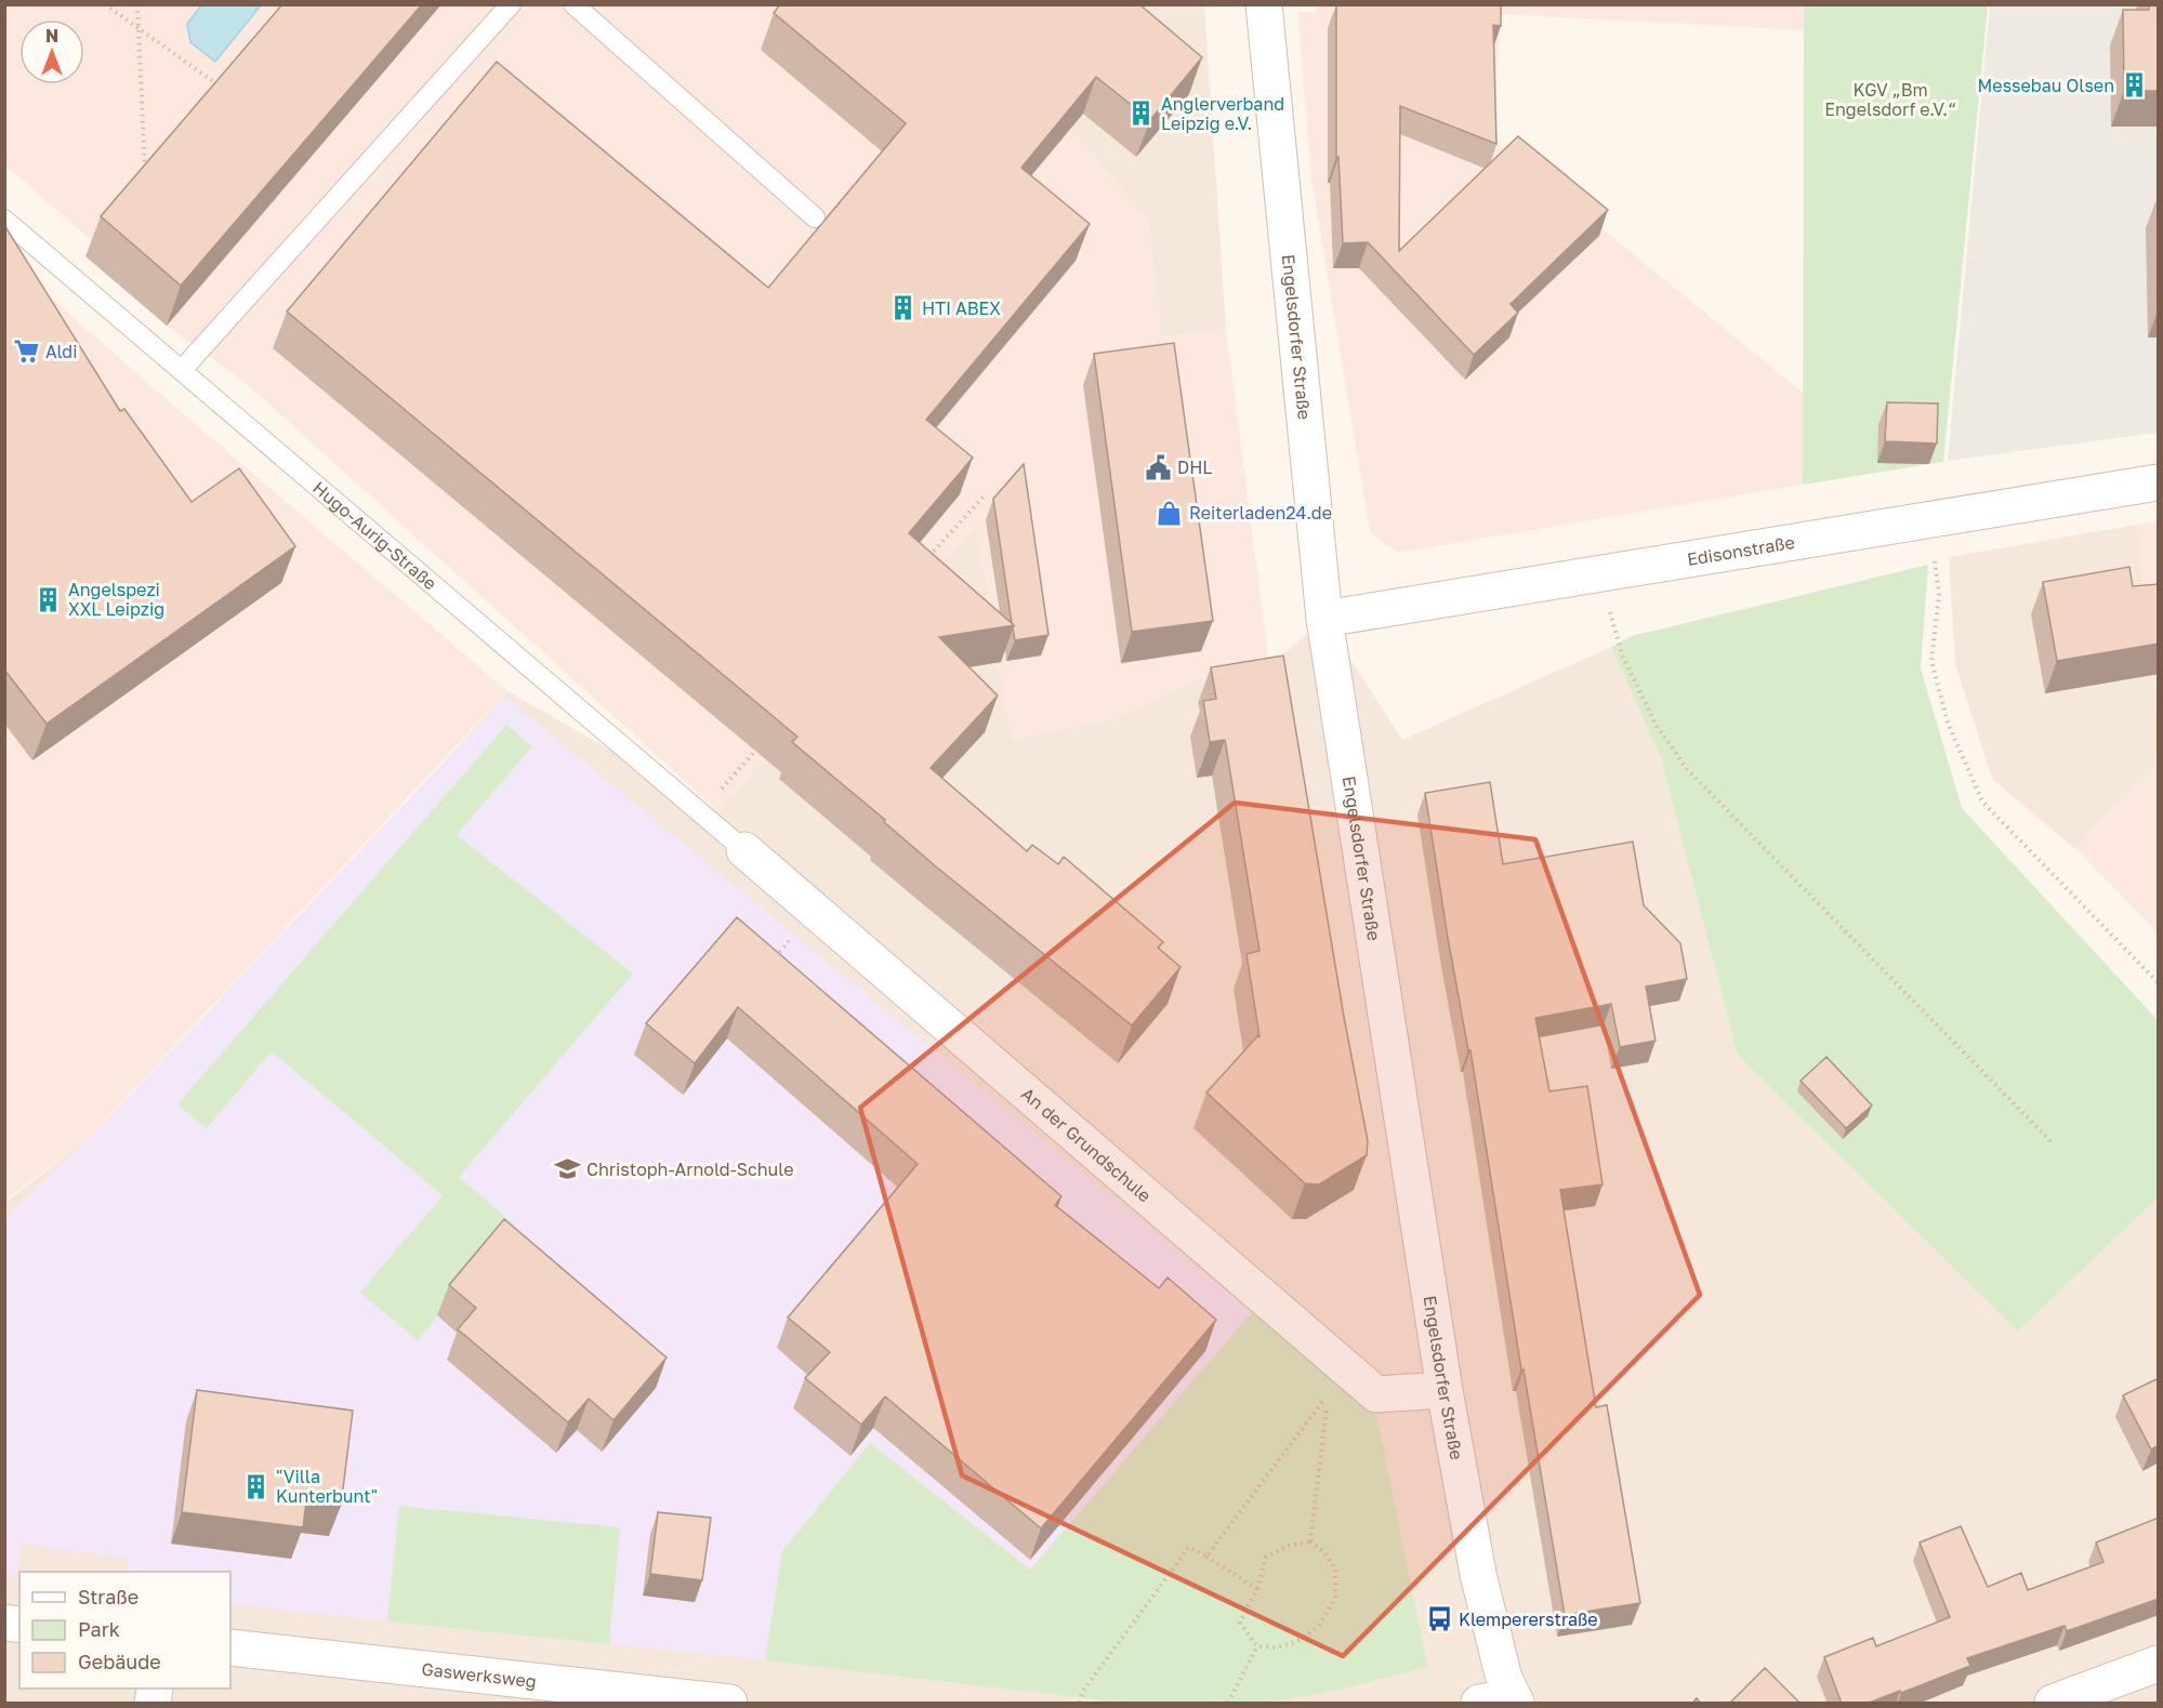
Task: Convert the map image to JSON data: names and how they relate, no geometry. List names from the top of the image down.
{
  "streets": {
    "street": [
      "Engelsdorfer Straße",
      "Edisonstraße",
      "An der Grundschule",
      "Gaswerksweg"
    ],
    "lane": ["Hugo-Aurig-Straße"]
  },
  "crossings": [
    ["Engelsdorfer Straße", "Edisonstraße"],
    ["Engelsdorfer Straße", "An der Grundschule"],
    ["Hugo-Aurig-Straße", "An der Grundschule"]
  ],
  "parks": ["KGV „Bm Engelsdorf e.V.“"],
  "places": {
    "building": [
      "Messebau Olsen",
      "Anglerverband Leipzig e.V.",
      "HTI ABEX",
      "Angelspezi XXL Leipzig",
      "\"Villa Kunterbunt\""
    ],
    "supermarket": ["Aldi"],
    "public building": ["DHL"],
    "shop": ["Reiterladen24.de"],
    "school or university": ["Christoph-Arnold-Schule"],
    "bus stop": ["Klempererstraße"]
  },
  "legend": ["Straße", "Park", "Gebäude"],
  "north": "top"
}
